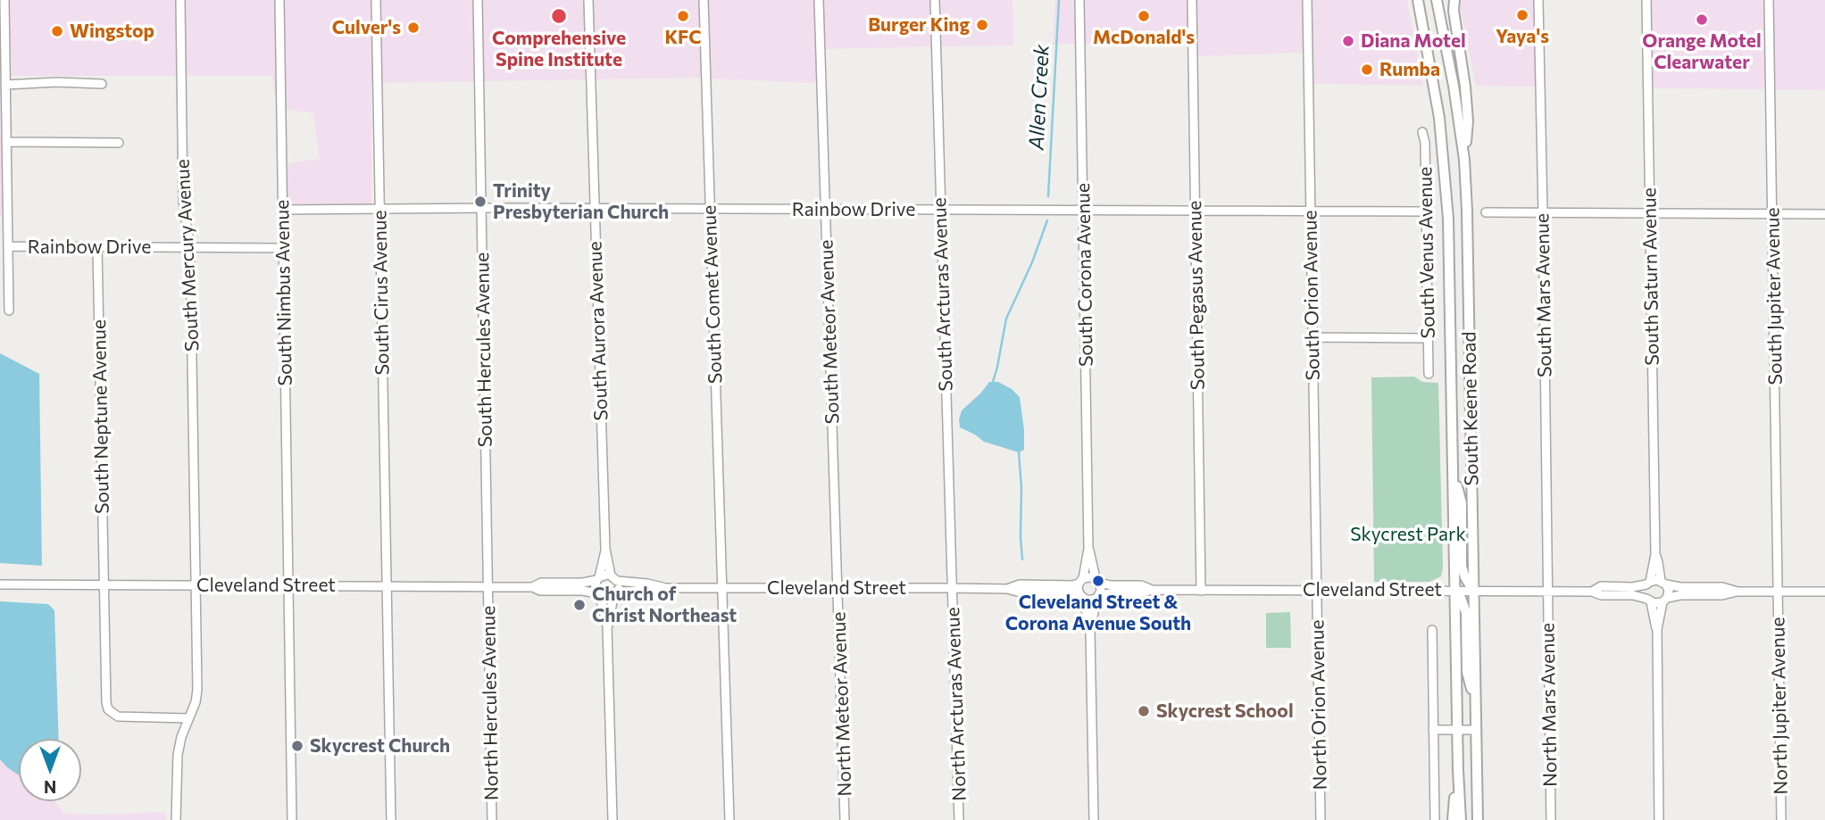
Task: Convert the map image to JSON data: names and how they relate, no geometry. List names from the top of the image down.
{
  "streets": {
    "main road": ["South Keene Road"],
    "street": [
      "Rainbow Drive",
      "South Venus Avenue",
      "South Mercury Avenue",
      "South Corona Avenue",
      "South Saturn Avenue",
      "South Nimbus Avenue",
      "South Cirus Avenue",
      "South Comet Avenue",
      "South Arcturas Avenue",
      "South Pegasus Avenue",
      "South Orion Avenue",
      "South Mars Avenue",
      "South Jupiter Avenue",
      "South Aurora Avenue",
      "South Meteor Avenue",
      "South Hercules Avenue",
      "South Neptune Avenue",
      "Cleveland Street",
      "North Hercules Avenue",
      "North Meteor Avenue",
      "North Arcturas Avenue",
      "North Orion Avenue",
      "North Mars Avenue",
      "North Jupiter Avenue"
    ]
  },
  "crossings": [
    ["Rainbow Drive", "South Venus Avenue"],
    ["Rainbow Drive", "South Mercury Avenue"],
    ["Rainbow Drive", "South Corona Avenue"],
    ["Rainbow Drive", "South Nimbus Avenue"],
    ["Rainbow Drive", "South Cirus Avenue"],
    ["Rainbow Drive", "South Comet Avenue"],
    ["Rainbow Drive", "South Arcturas Avenue"],
    ["Rainbow Drive", "South Pegasus Avenue"],
    ["Rainbow Drive", "South Orion Avenue"],
    ["Rainbow Drive", "South Aurora Avenue"],
    ["Rainbow Drive", "South Meteor Avenue"],
    ["Rainbow Drive", "South Hercules Avenue"],
    ["Rainbow Drive", "South Neptune Avenue"],
    ["South Mercury Avenue", "South Neptune Avenue"],
    ["South Mercury Avenue", "Cleveland Street"],
    ["South Corona Avenue", "Cleveland Street"],
    ["South Saturn Avenue", "Cleveland Street"],
    ["South Nimbus Avenue", "Cleveland Street"],
    ["South Cirus Avenue", "Cleveland Street"],
    ["South Comet Avenue", "Cleveland Street"],
    ["South Arcturas Avenue", "Cleveland Street"],
    ["South Arcturas Avenue", "North Arcturas Avenue"],
    ["South Pegasus Avenue", "Cleveland Street"],
    ["South Orion Avenue", "Cleveland Street"],
    ["South Orion Avenue", "North Orion Avenue"],
    ["South Mars Avenue", "Cleveland Street"],
    ["South Mars Avenue", "North Mars Avenue"],
    ["South Jupiter Avenue", "North Jupiter Avenue"],
    ["South Aurora Avenue", "Cleveland Street"],
    ["South Meteor Avenue", "Cleveland Street"],
    ["South Meteor Avenue", "North Meteor Avenue"],
    ["South Hercules Avenue", "Cleveland Street"],
    ["South Hercules Avenue", "North Hercules Avenue"],
    ["South Keene Road", "Cleveland Street"],
    ["South Neptune Avenue", "Cleveland Street"],
    ["Cleveland Street", "North Hercules Avenue"],
    ["Cleveland Street", "North Meteor Avenue"],
    ["Cleveland Street", "North Arcturas Avenue"],
    ["Cleveland Street", "North Orion Avenue"],
    ["Cleveland Street", "North Mars Avenue"]
  ],
  "water": ["Allen Creek"],
  "parks": ["Skycrest Park"],
  "places": [
    "Yaya's",
    "Comprehensive Spine Institute",
    "KFC",
    "McDonald's",
    "Orange Motel Clearwater",
    "Burger King",
    "Culver's",
    "Wingstop",
    "Diana Motel",
    "Rumba",
    "Trinity Presbyterian Church",
    "Cleveland Street & Corona Avenue South",
    "Church of Christ Northeast",
    "Skycrest School",
    "Skycrest Church"
  ],
  "north": "bottom"
}
